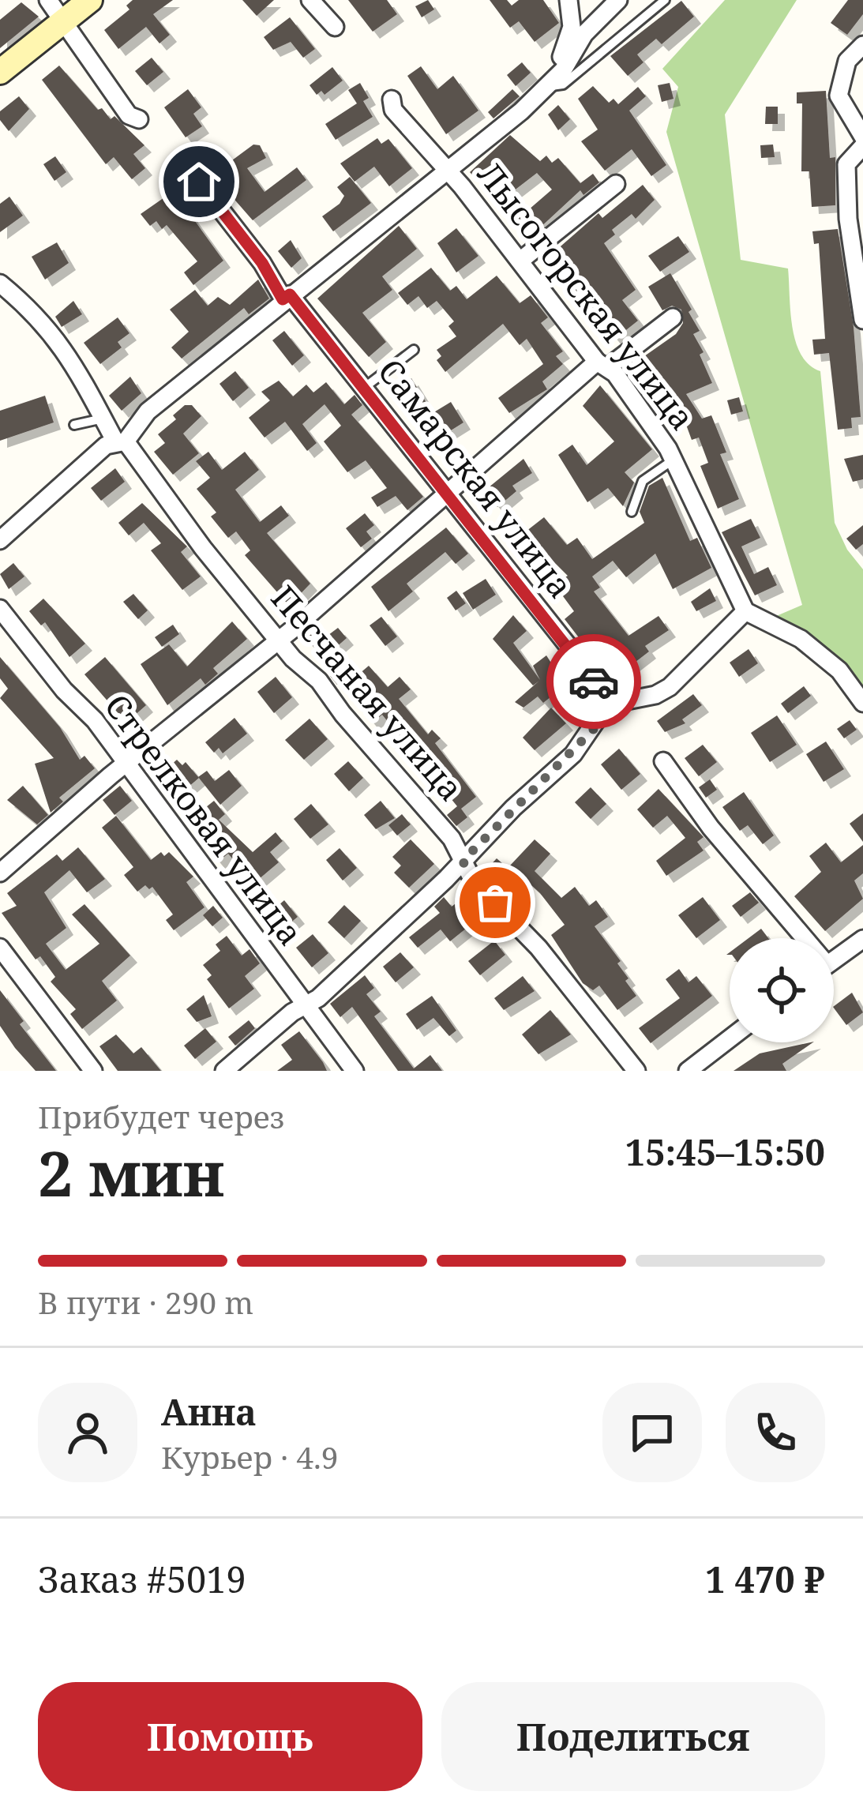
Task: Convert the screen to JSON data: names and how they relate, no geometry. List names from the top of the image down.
{
  "streets": {
    "street": [
      "Лысогорская улица",
      "Самарская улица",
      "Песчаная улица",
      "Стрелковая улица"
    ]
  },
  "page": {
    "heading": ["2 мин", "Прибудет через", "15:45–15:50"],
    "panel": [
      "Анна",
      "Курьер · 4.9",
      "Заказ #5019",
      "1 470 ₽"
    ],
    "bar": "В пути · 290 m",
    "buttons": ["Помощь", "Поделиться"]
  }
}
